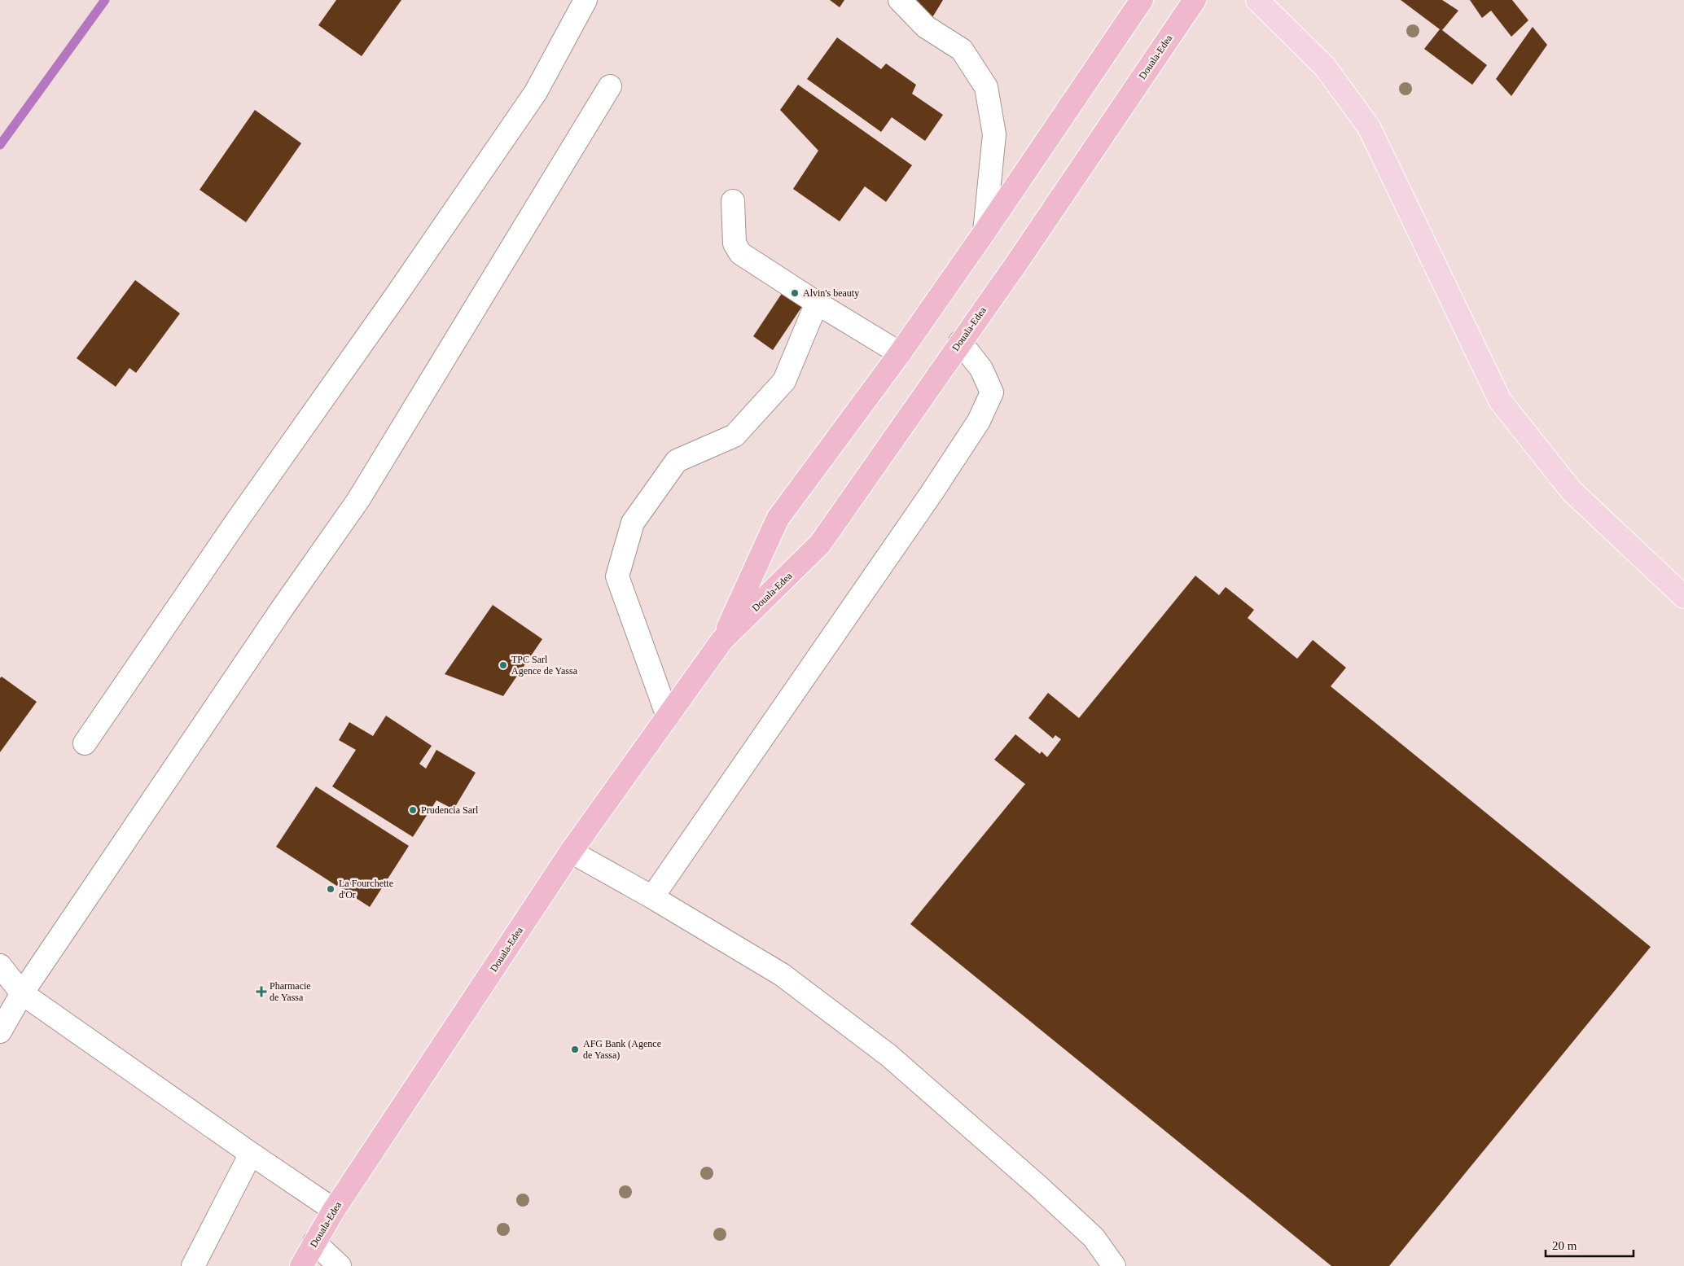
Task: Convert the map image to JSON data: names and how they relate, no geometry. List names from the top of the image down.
{
  "streets": {
    "highway": ["Douala-Edea"]
  },
  "places": {
    "other": [
      "Alvin's beauty",
      "TPC Sarl Agence de Yassa",
      "Prudencia Sarl",
      "La Fourchette d'Or",
      "AFG Bank (Agence de Yassa)"
    ],
    "health": ["Pharmacie de Yassa"]
  },
  "scale_bar": "20 m"
}
